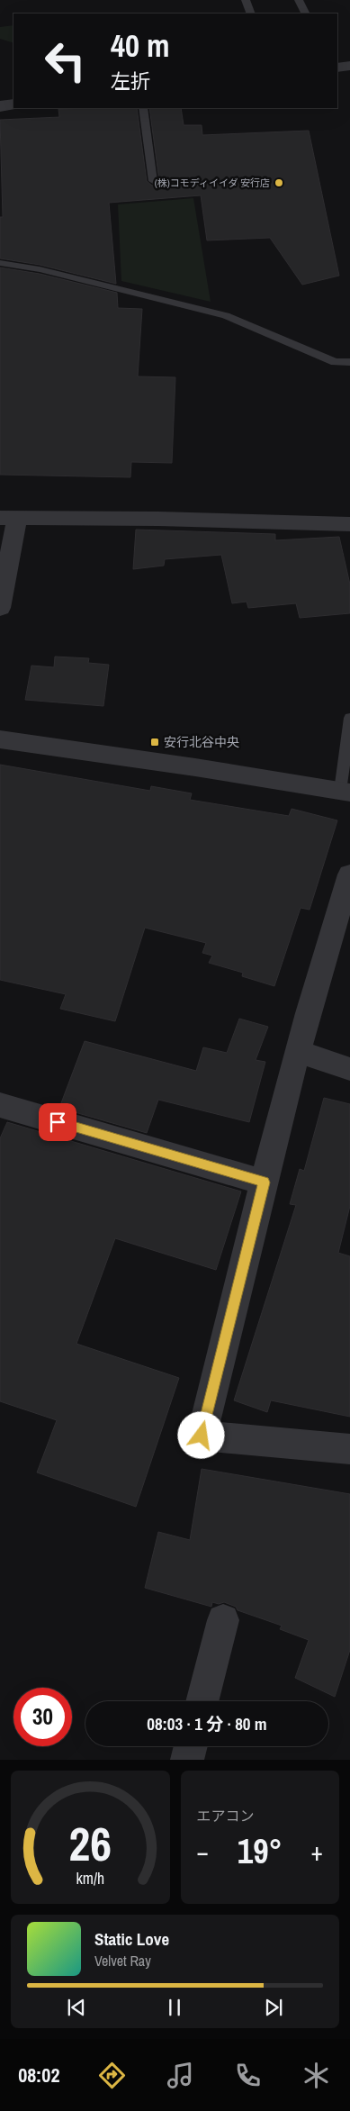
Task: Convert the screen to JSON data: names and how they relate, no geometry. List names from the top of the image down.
{
  "places": {
    "other": ["(株)コモディイイダ 安行店"],
    "transit": ["安行北谷中央"]
  },
  "page": {
    "turn": ["40 m", "左折"],
    "limit": "30",
    "trip": "08:03 · 1 分 · 80 m",
    "tile": "エアコン",
    "heat": ["−", "19°", "+"],
    "song": ["Static Love", "Velvet Ray"],
    "tabs": "08:02",
    "gauge": ["26", "km/h"]
  }
}
